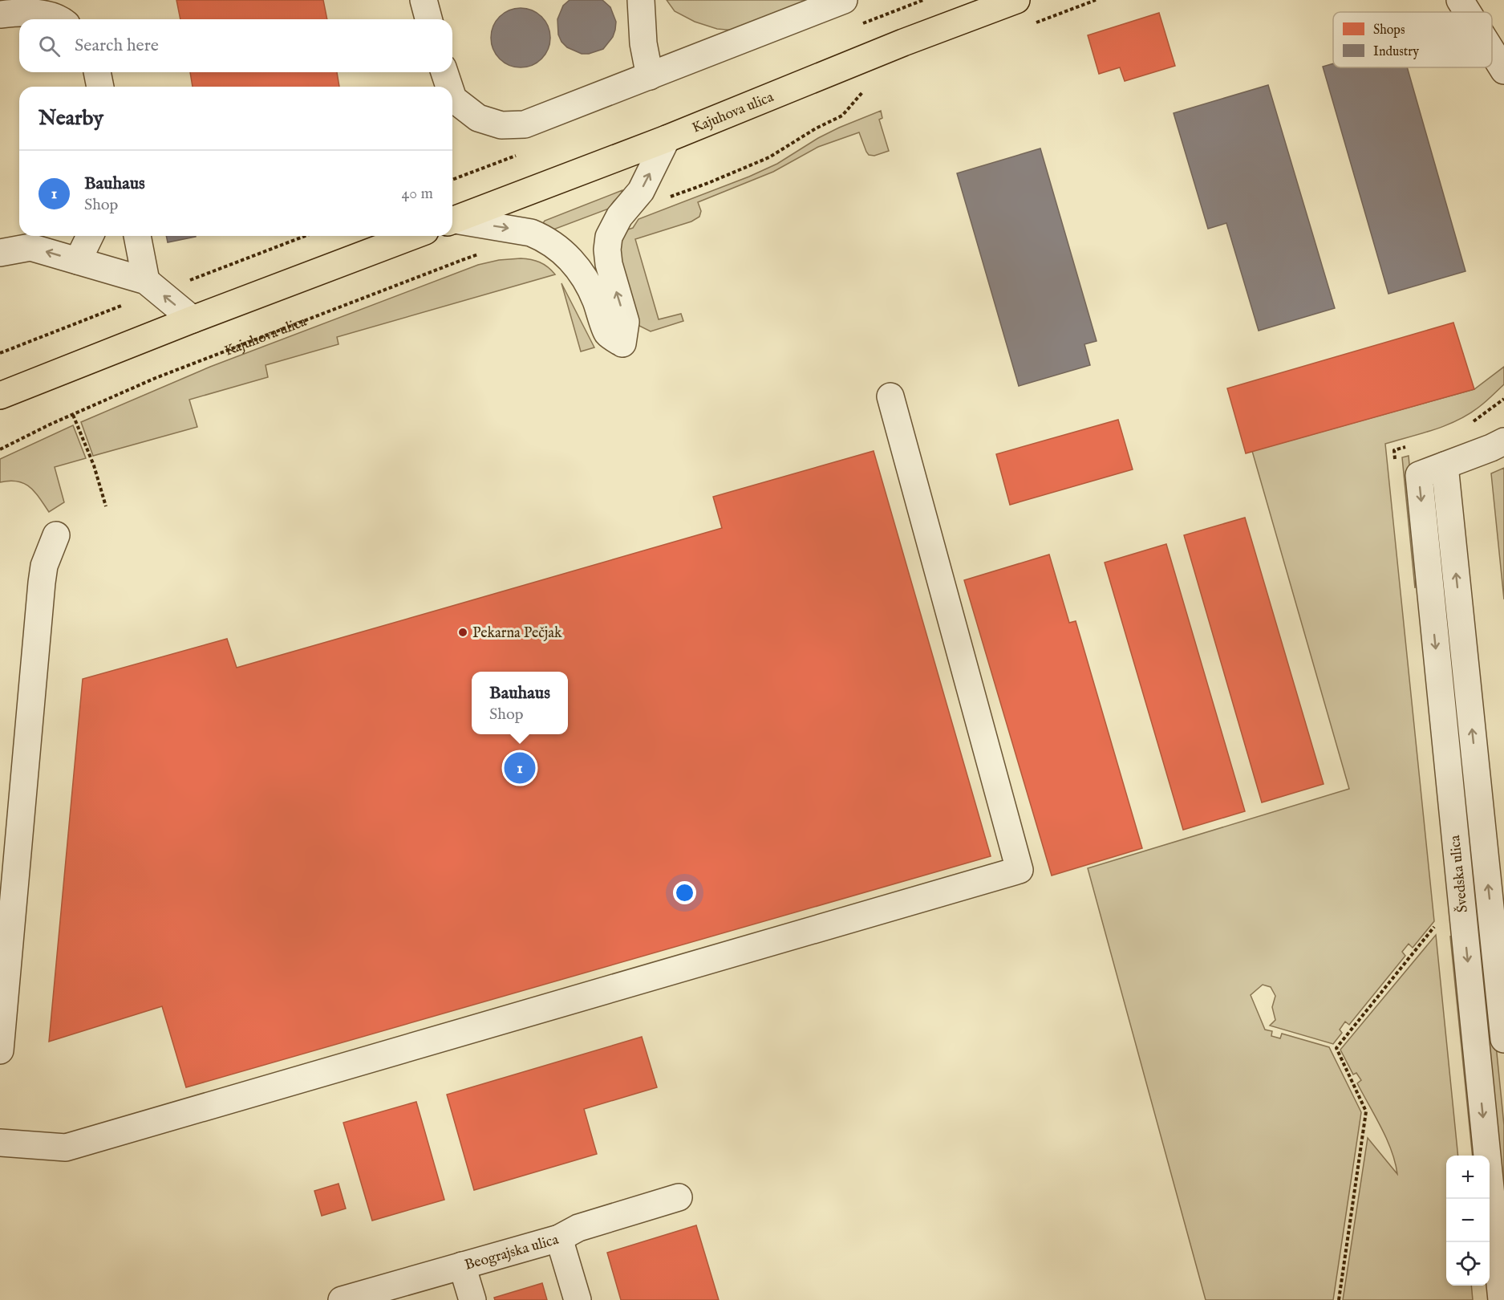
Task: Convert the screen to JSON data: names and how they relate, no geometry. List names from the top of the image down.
{
  "streets": {
    "main road": ["Kajuhova ulica"],
    "street": ["Švedska ulica", "Beograjska ulica"]
  },
  "places": ["Pekarna Pečjak"],
  "legend": ["Shops", "Industry"],
  "page": {
    "search": "Search here",
    "heading": "Nearby",
    "list": [
      {
        "mark": "1",
        "name": "Bauhaus",
        "note": "Shop",
        "value": "40 m"
      }
    ],
    "popup": ["Bauhaus", "Shop"],
    "pins": "1",
    "map_buttons": ["+", "−"]
  }
}
